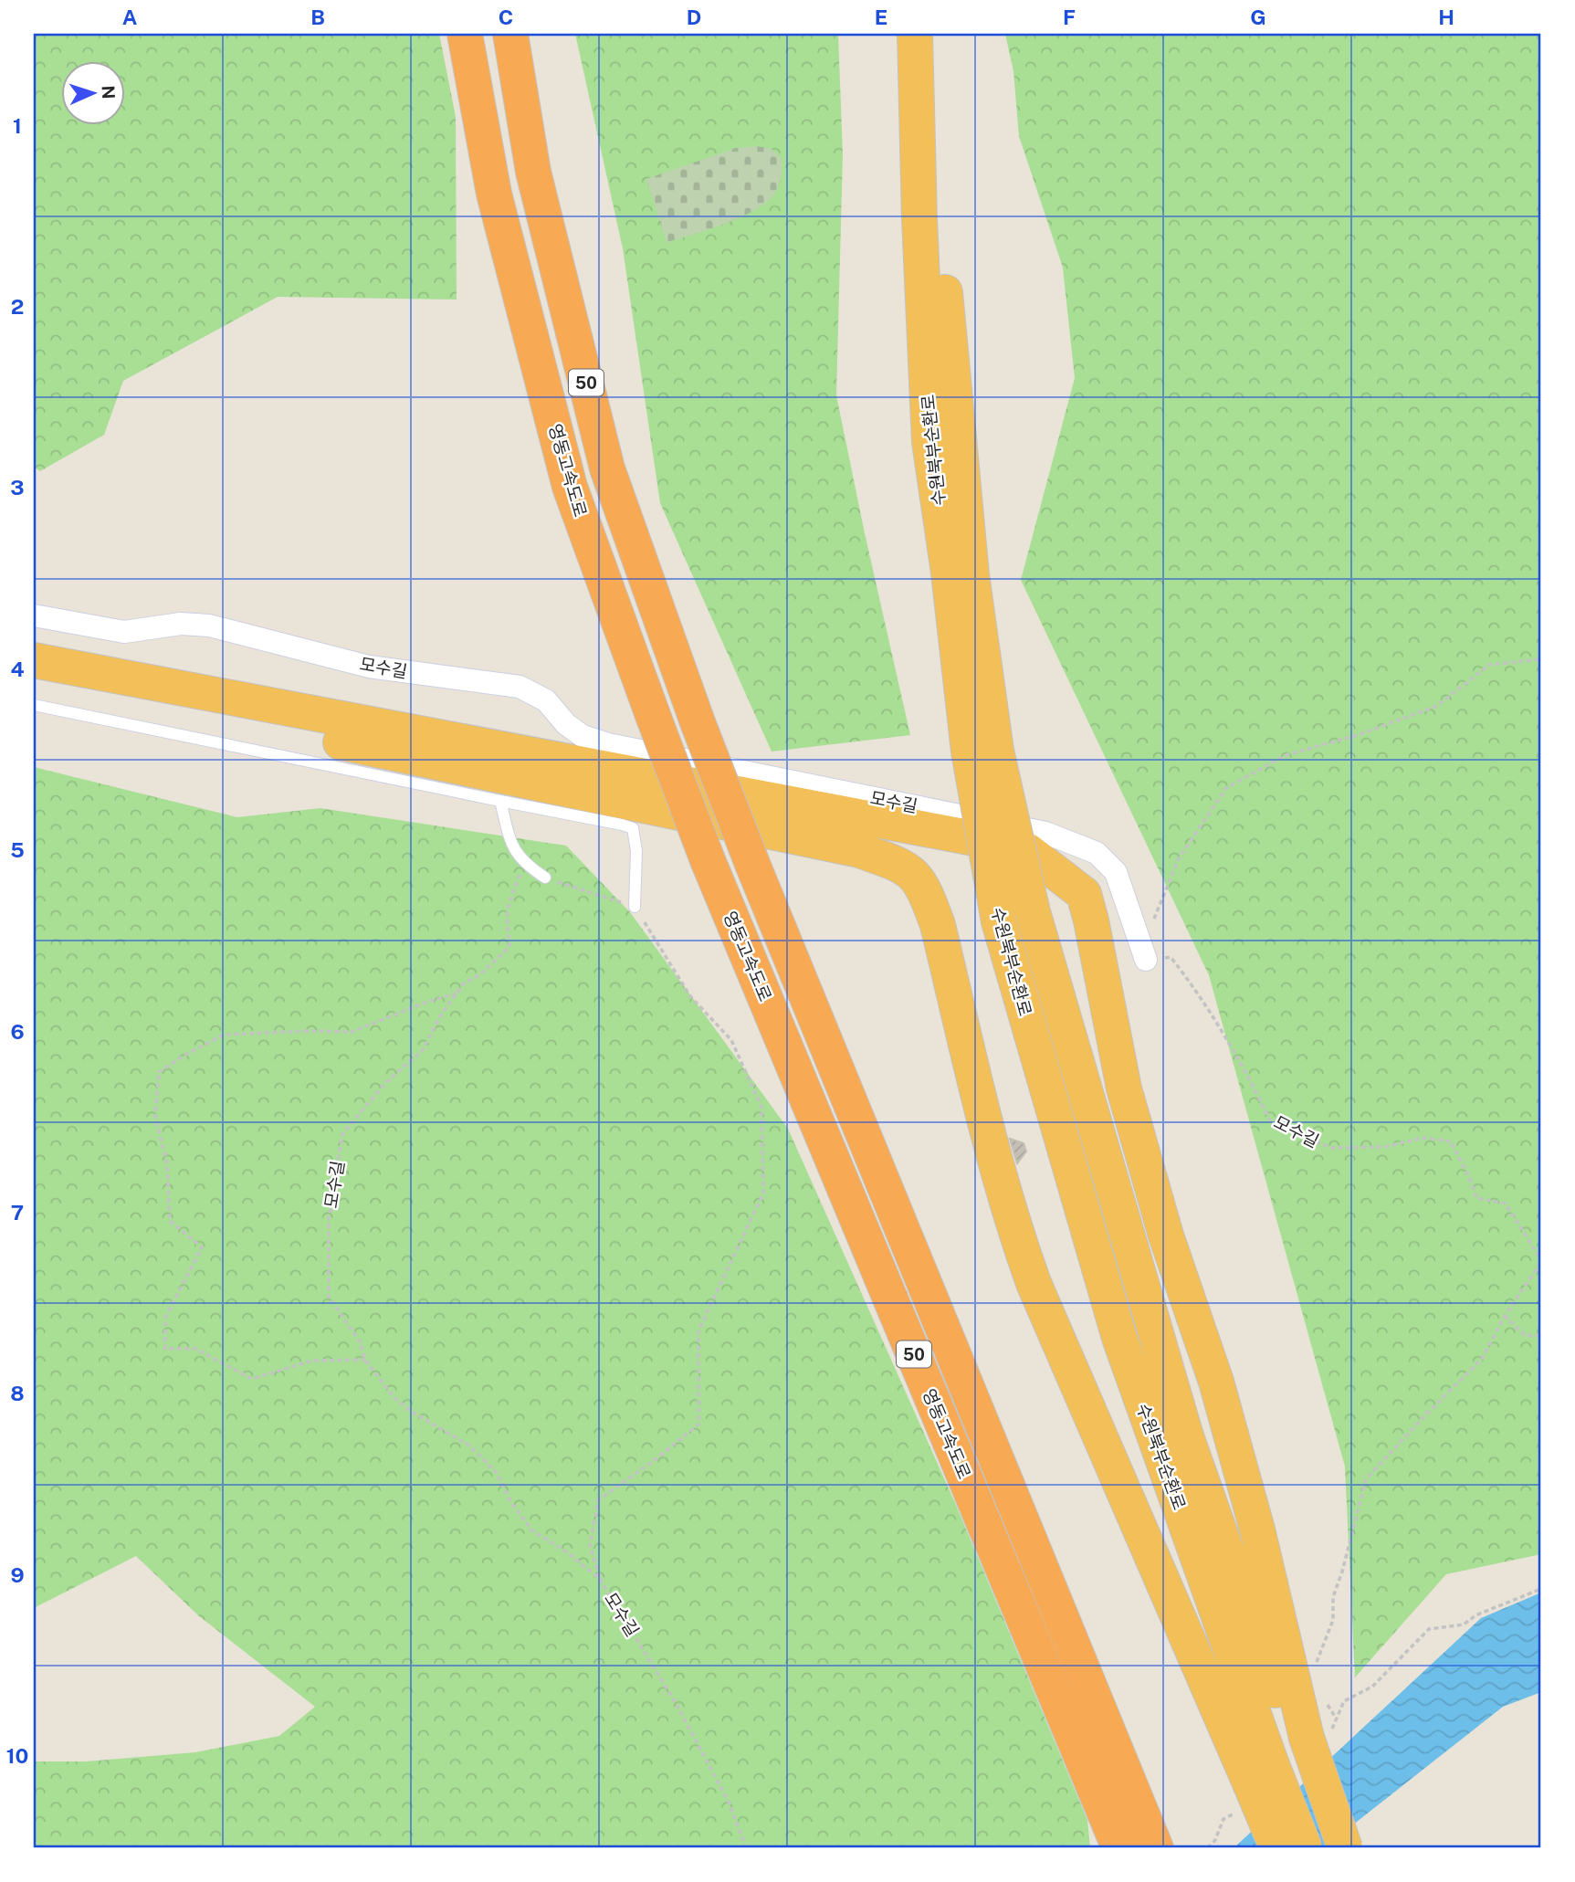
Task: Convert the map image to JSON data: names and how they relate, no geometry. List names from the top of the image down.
{
  "streets": {
    "highway": ["50", "수원북부순환로", "영동고속도로"],
    "street": ["모수길"]
  },
  "north": "right",
  "grid": {
    "columns": [
      "A",
      "B",
      "C",
      "D",
      "E",
      "F",
      "G",
      "H"
    ],
    "rows": [
      "1",
      "2",
      "3",
      "4",
      "5",
      "6",
      "7",
      "8",
      "9",
      "10"
    ]
  }
}
